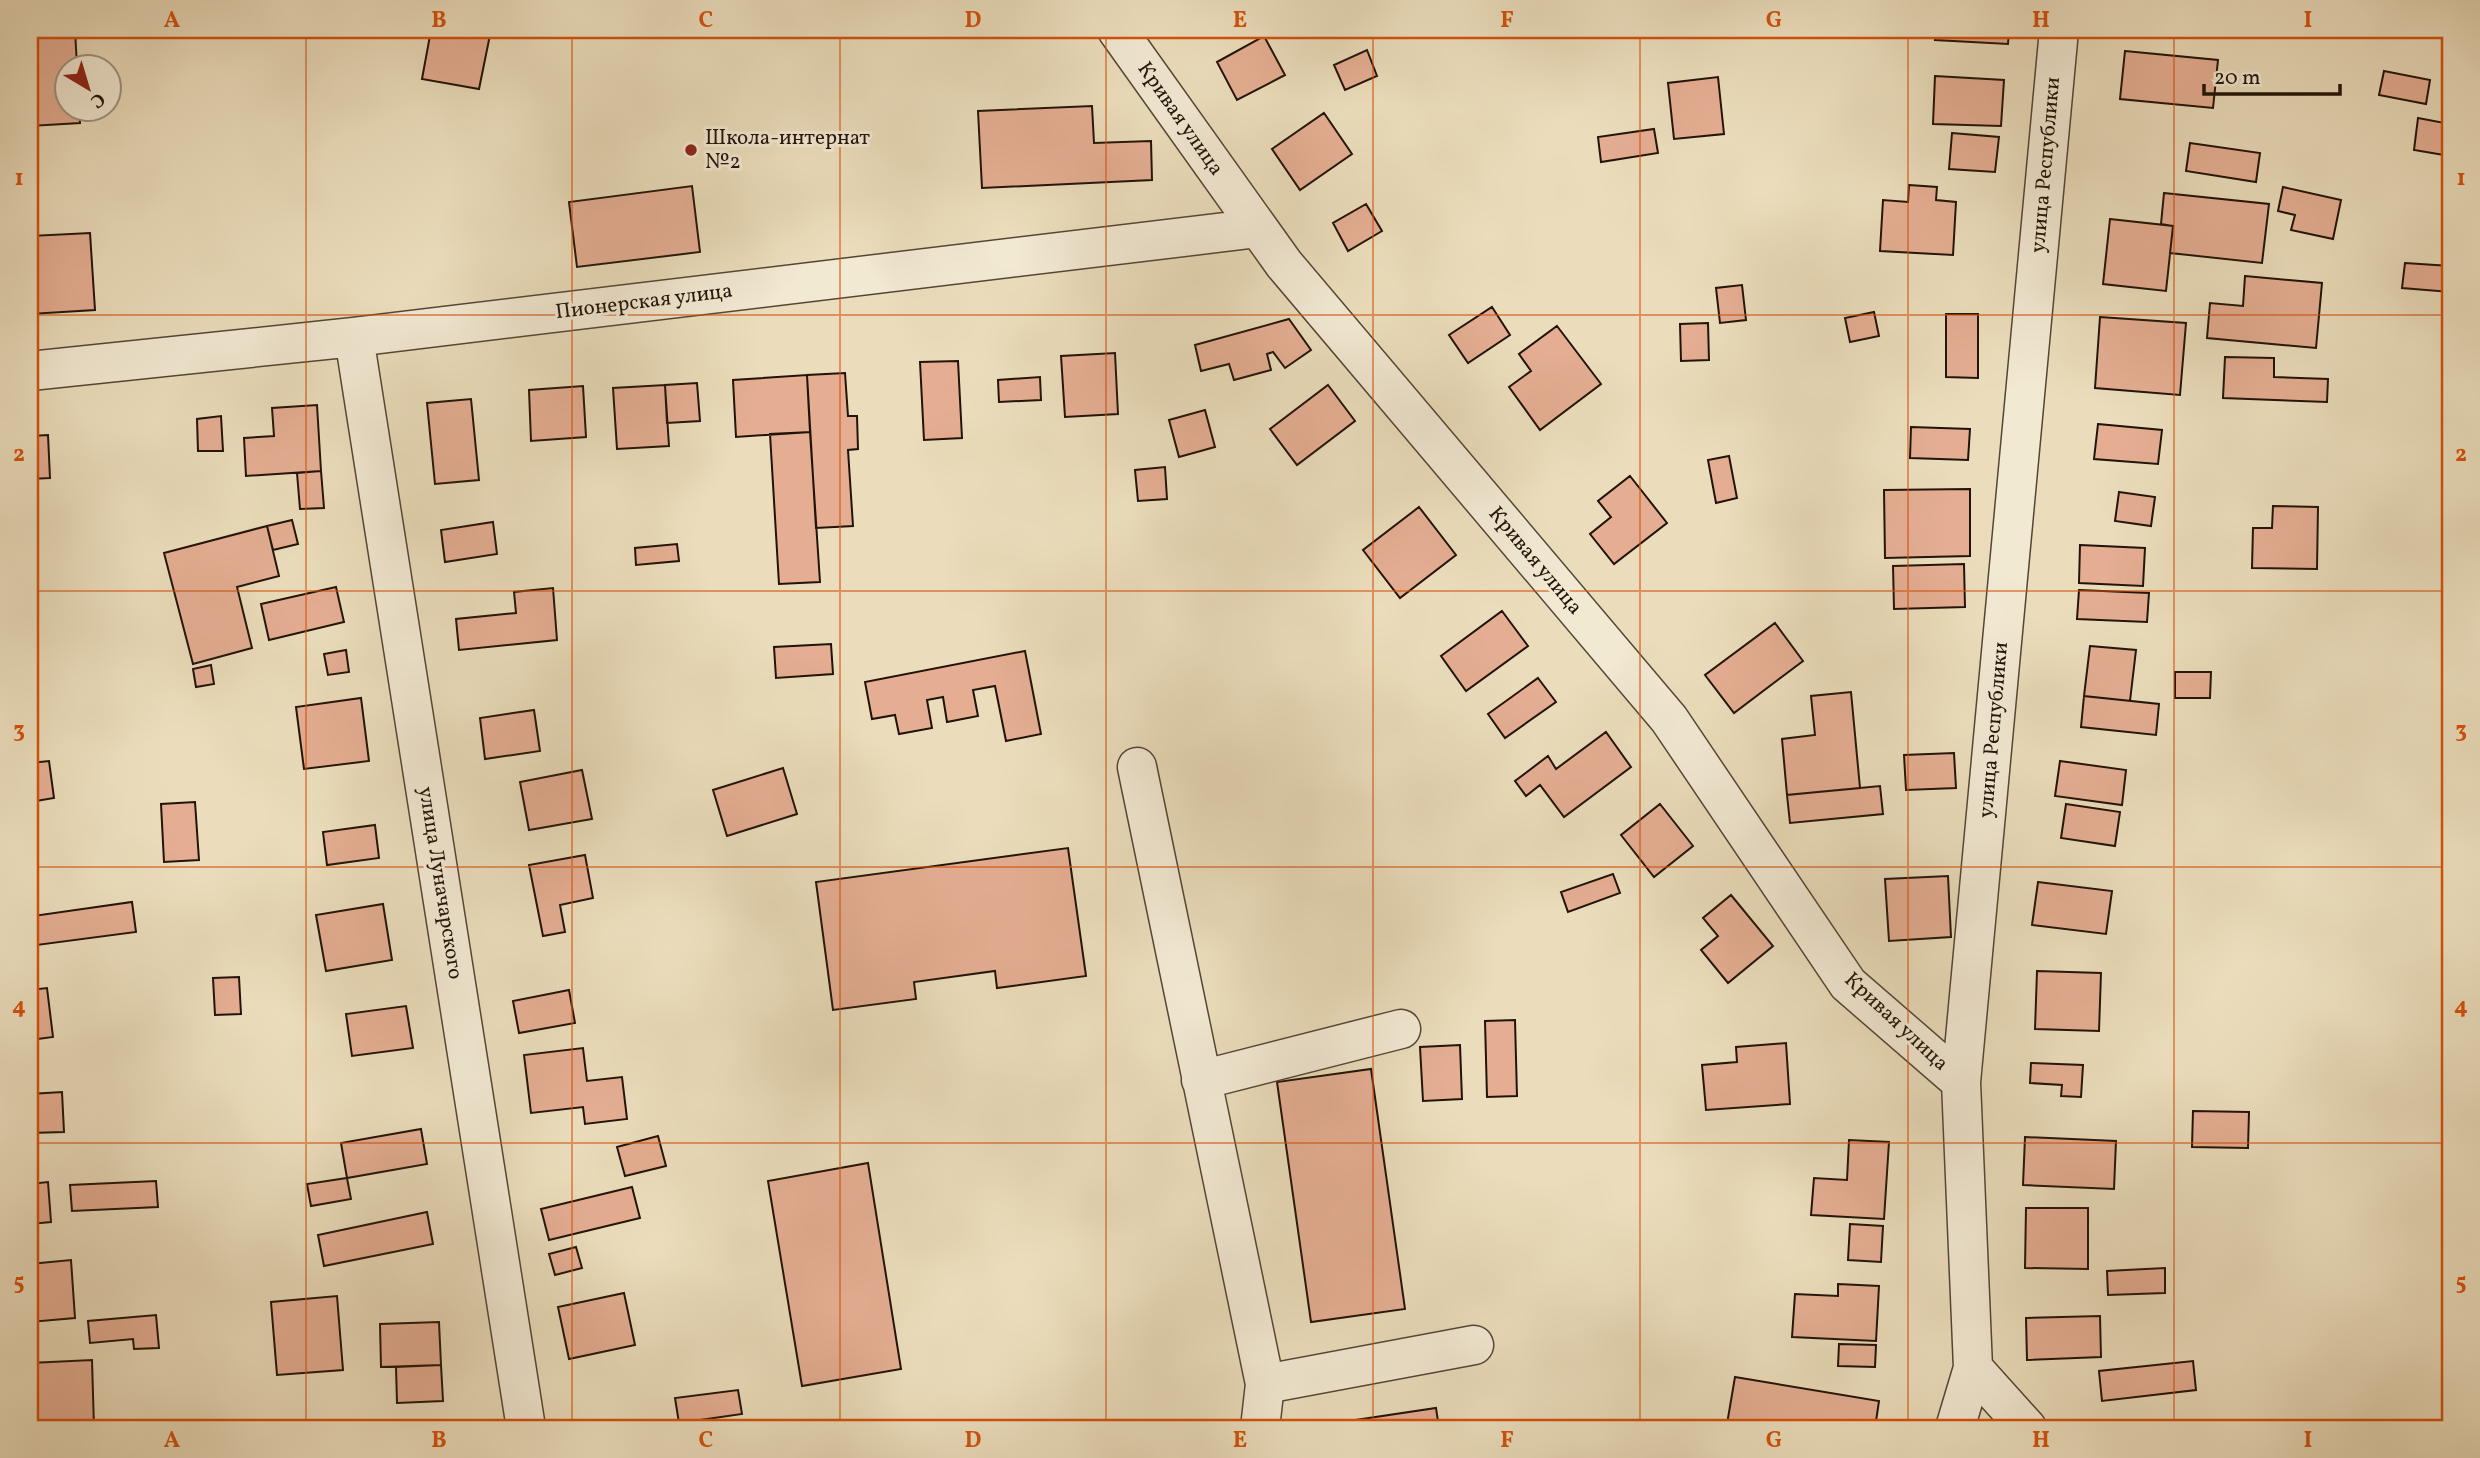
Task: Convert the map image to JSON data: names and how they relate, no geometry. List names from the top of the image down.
{
  "streets": {
    "street": [
      "Кривая улица",
      "улица Республики",
      "Пионерская улица",
      "улица Луначарского"
    ]
  },
  "crossings": [
    ["Кривая улица", "улица Республики"],
    ["Кривая улица", "Пионерская улица"],
    ["Пионерская улица", "улица Луначарского"]
  ],
  "places": ["Школа-интернат №2"],
  "scale_bar": "20 m",
  "north": "bottom right",
  "grid": {
    "columns": [
      "A",
      "B",
      "C",
      "D",
      "E",
      "F",
      "G",
      "H",
      "I"
    ],
    "rows": [
      "1",
      "2",
      "3",
      "4",
      "5"
    ]
  }
}
